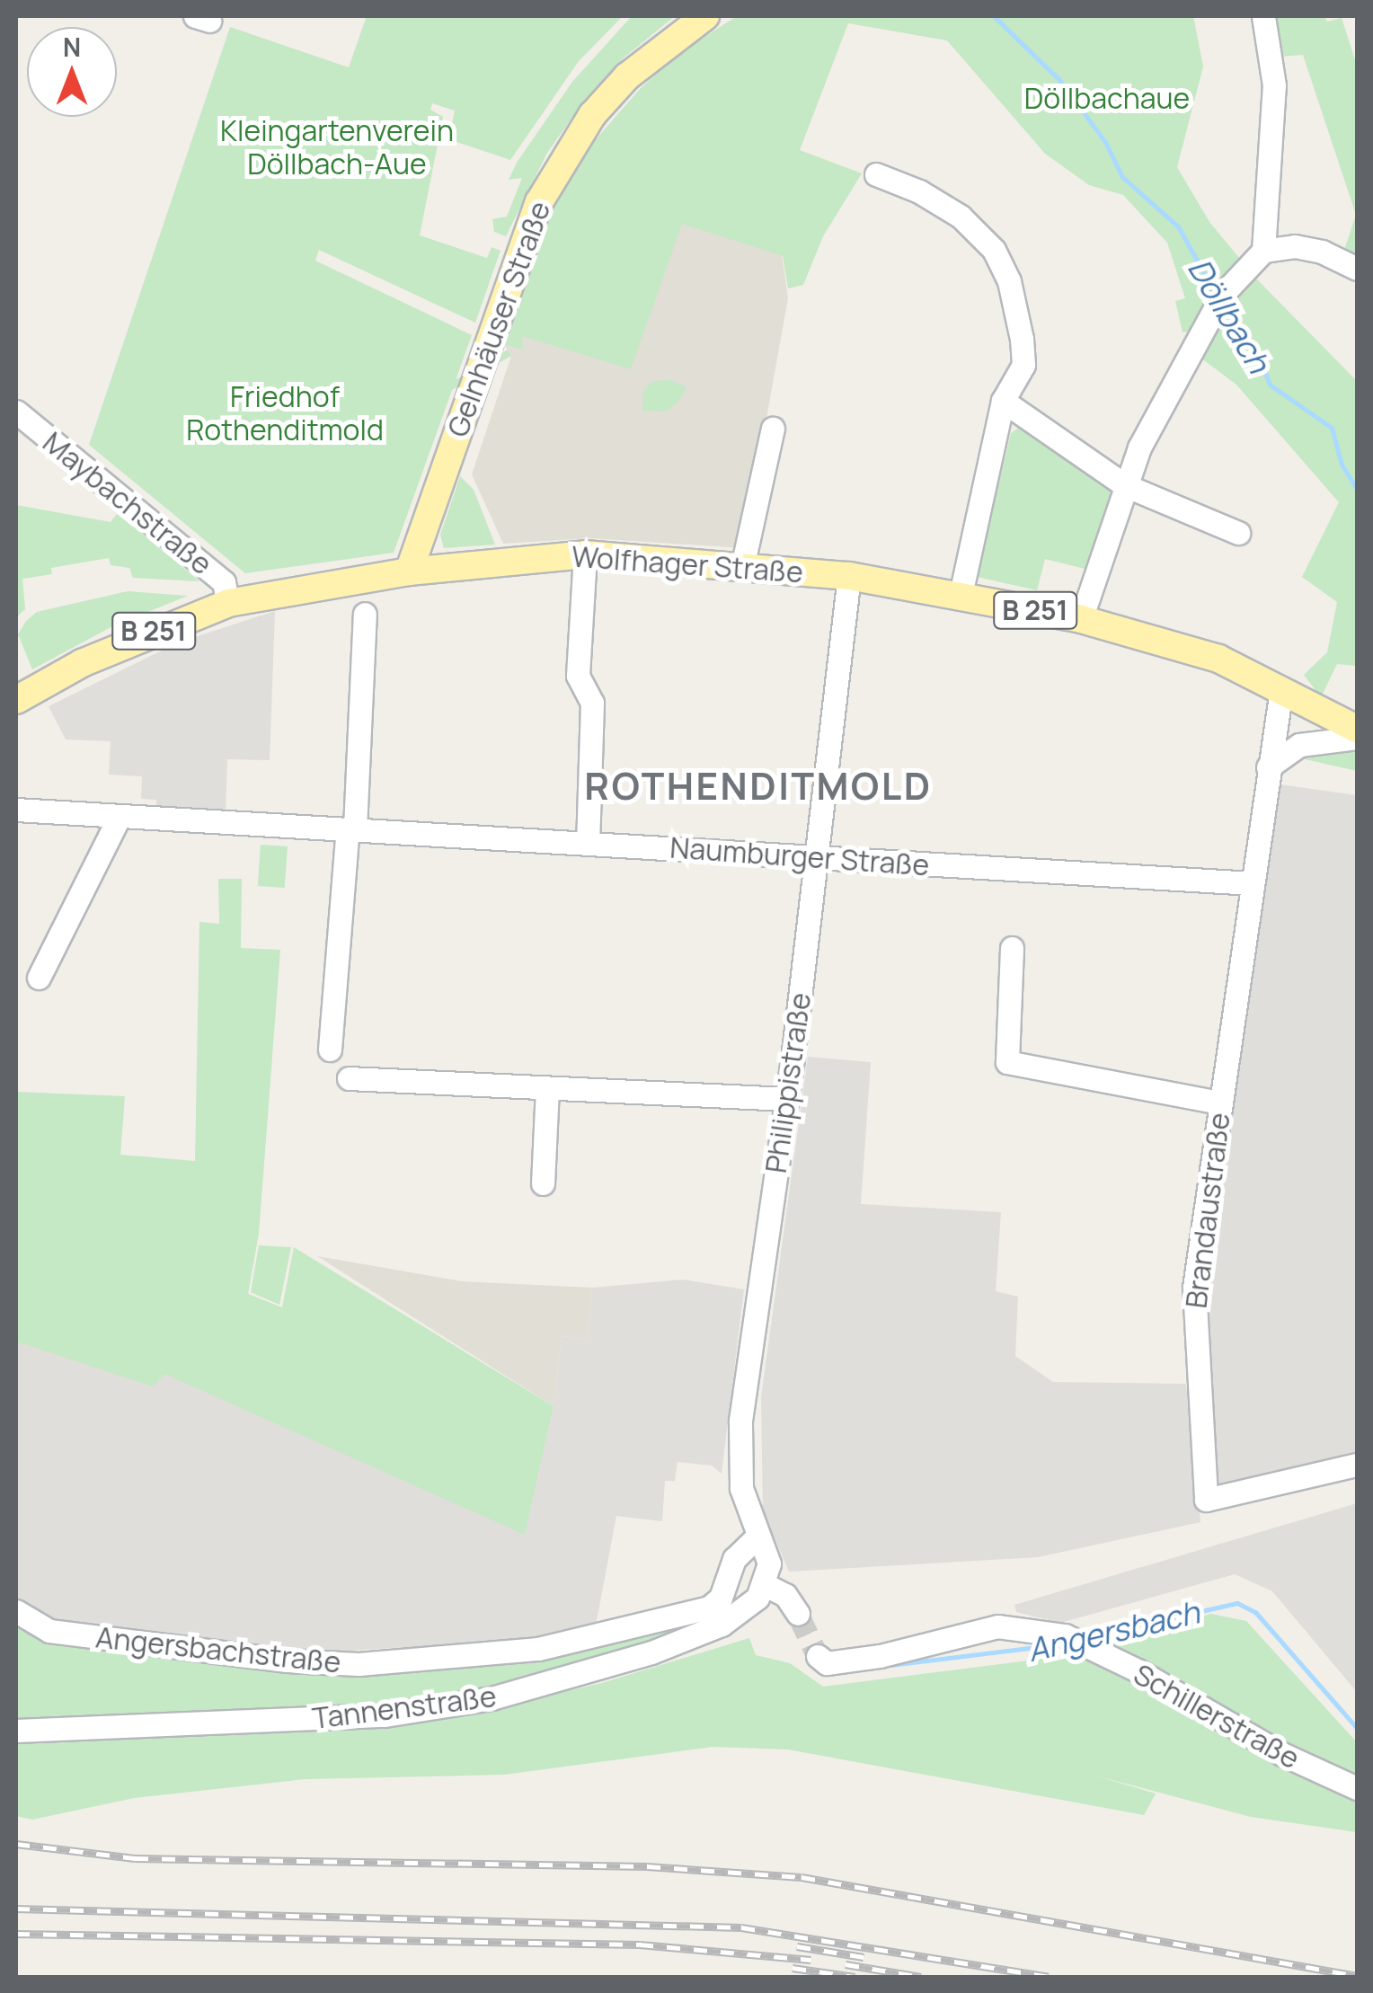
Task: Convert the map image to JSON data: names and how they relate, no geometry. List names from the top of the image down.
{
  "streets": {
    "main road": ["Gelnhäuser Straße", "Wolfhager Straße", "B 251"],
    "street": [
      "Maybachstraße",
      "Naumburger Straße",
      "Philippistraße",
      "Brandaustraße",
      "Angersbachstraße",
      "Tannenstraße",
      "Schillerstraße"
    ]
  },
  "crossings": [
    ["Gelnhäuser Straße", "Wolfhager Straße"],
    ["Maybachstraße", "Wolfhager Straße"],
    ["Wolfhager Straße", "Philippistraße"],
    ["Wolfhager Straße", "Brandaustraße"],
    ["Naumburger Straße", "Philippistraße"],
    ["Naumburger Straße", "Brandaustraße"],
    ["Philippistraße", "Angersbachstraße"],
    ["Philippistraße", "Tannenstraße"]
  ],
  "districts": ["ROTHENDITMOLD"],
  "water": ["Döllbach", "Angersbach"],
  "parks": ["Döllbachaue", "Kleingartenverein Döllbach-Aue", "Friedhof Rothenditmold"],
  "north": "top"
}
